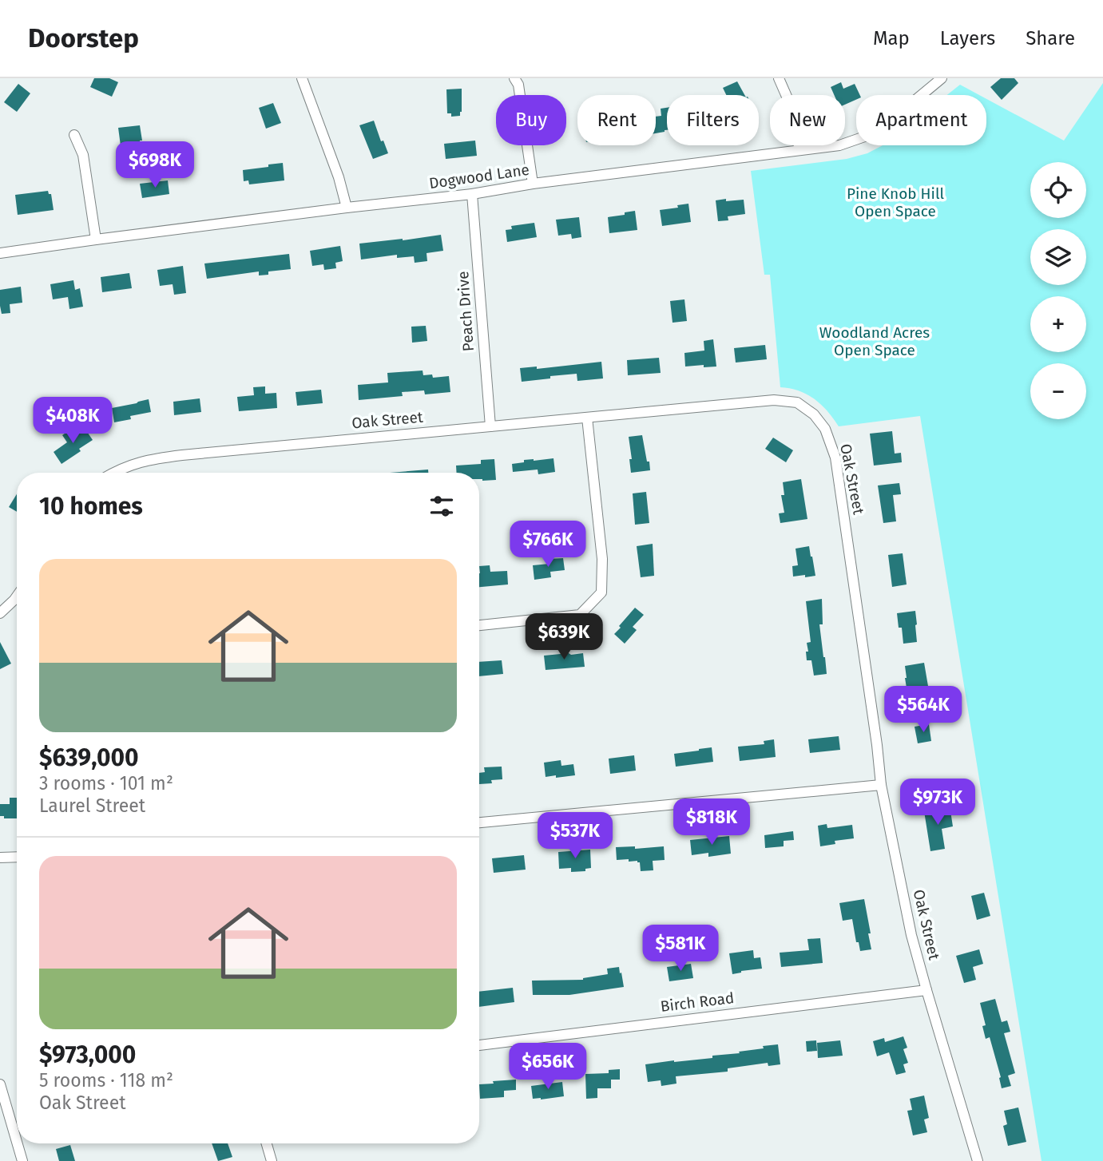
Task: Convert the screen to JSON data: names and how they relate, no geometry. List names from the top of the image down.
{
  "streets": {
    "street": [
      "Dogwood Lane",
      "Peach Drive",
      "Oak Street",
      "Birch Road"
    ]
  },
  "crossings": [
    ["Dogwood Lane", "Peach Drive"],
    ["Peach Drive", "Oak Street"],
    ["Oak Street", "Birch Road"]
  ],
  "parks": ["Pine Knob Hill Open Space", "Woodland Acres Open Space"],
  "page": {
    "header": "Doorstep",
    "nav": ["Map", "Layers", "Share"],
    "chip": [
      "Buy",
      "Rent",
      "Filters",
      "New",
      "Apartment"
    ],
    "price": [
      "$698K",
      "$408K",
      "$766K",
      "$639K",
      "$564K",
      "$973K",
      "$818K",
      "$537K",
      "$581K",
      "$656K"
    ],
    "map_buttons": ["+", "−"],
    "heading": "10 homes",
    "list": [
      {
        "name": "$639,000",
        "note": "3 rooms · 101 m² · Laurel Street"
      },
      {
        "name": "$973,000",
        "note": "5 rooms · 118 m² · Oak Street"
      }
    ]
  }
}
